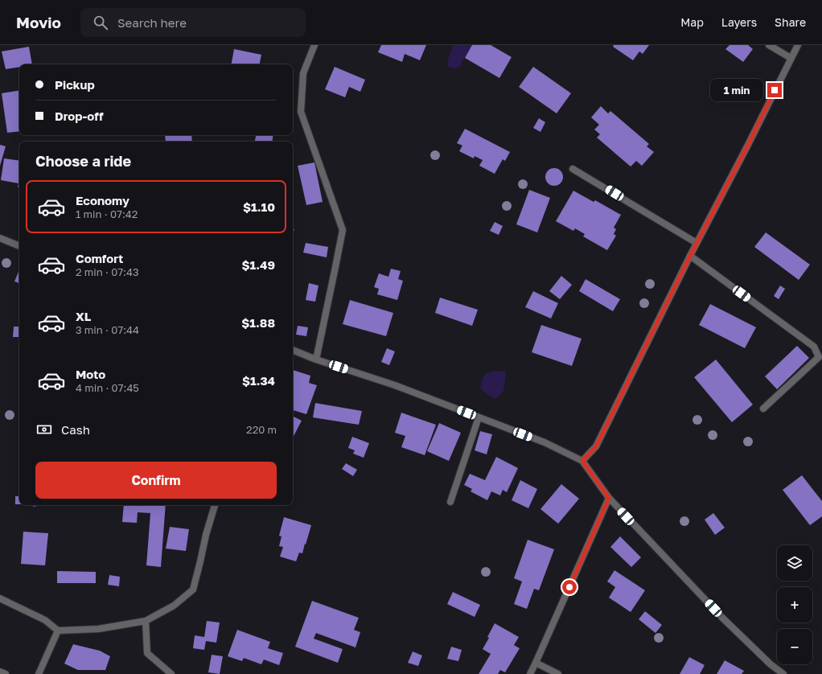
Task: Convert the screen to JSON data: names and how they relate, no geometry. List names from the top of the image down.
{
  "page": {
    "header": "Movio",
    "search": "Search here",
    "nav": ["Map", "Layers", "Share"],
    "banner": ["Pickup", "Drop-off"],
    "bubble": "1 min",
    "heading": "Choose a ride",
    "list": [
      {
        "name": "Economy",
        "note": "1 min · 07:42",
        "value": "$1.10"
      },
      {
        "name": "Comfort",
        "note": "2 min · 07:43",
        "value": "$1.49"
      },
      {
        "name": "XL",
        "note": "3 min · 07:44",
        "value": "$1.88"
      },
      {
        "name": "Moto",
        "note": "4 min · 07:45",
        "value": "$1.34"
      }
    ],
    "pay": ["Cash", "220 m"],
    "buttons": "Confirm",
    "map_buttons": ["+", "−"]
  }
}
